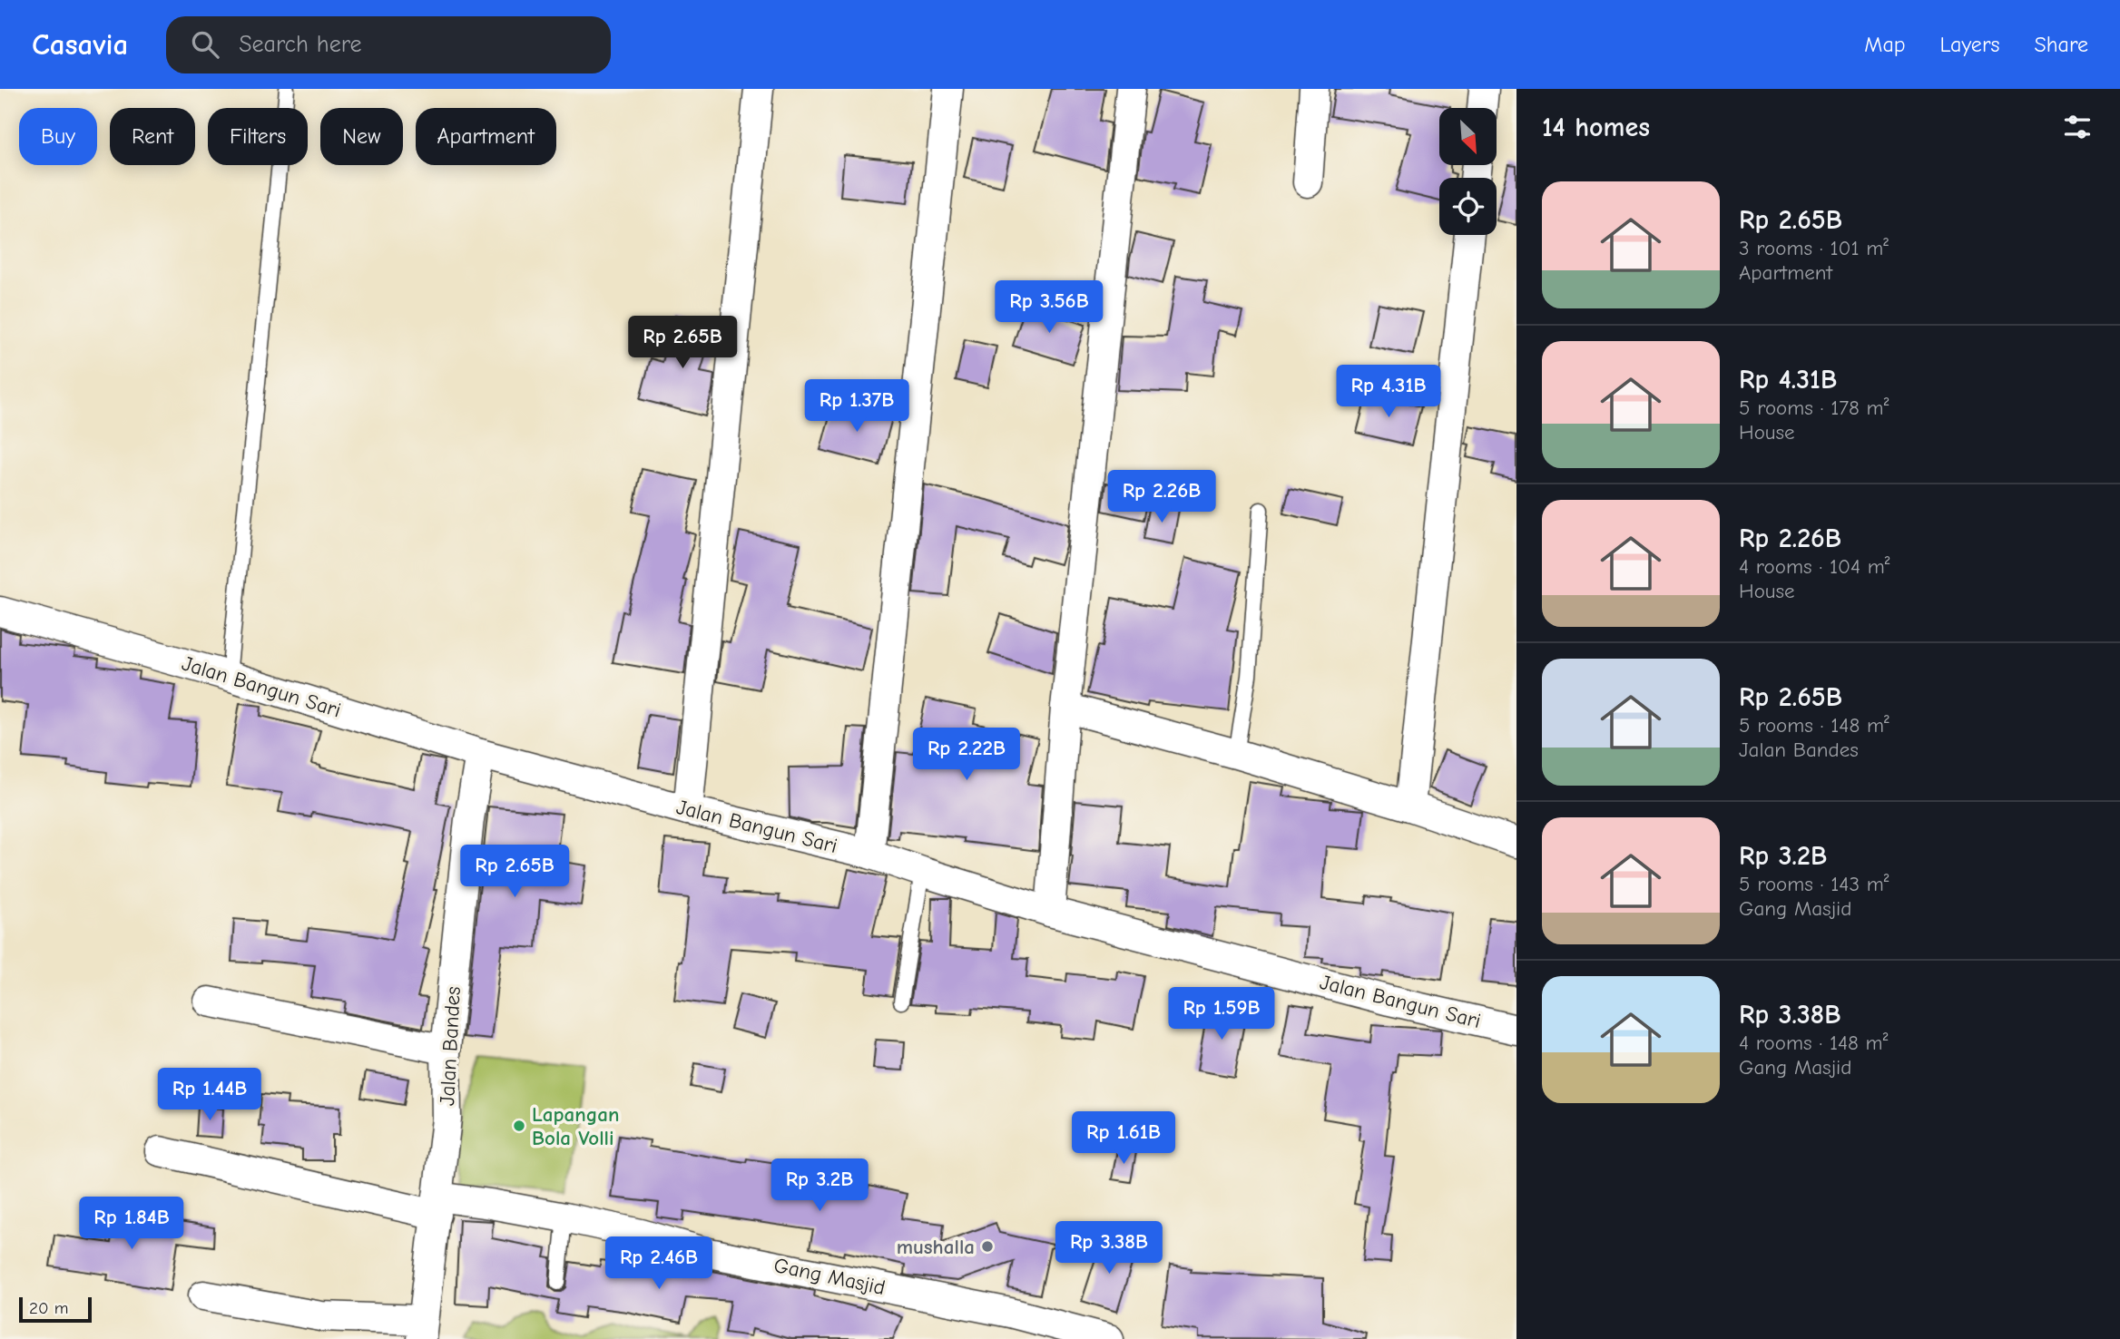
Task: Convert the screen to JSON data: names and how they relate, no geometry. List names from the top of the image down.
{
  "streets": {
    "street": ["Jalan Bangun Sari", "Jalan Bandes", "Gang Masjid"]
  },
  "crossings": [
    ["Jalan Bangun Sari", "Jalan Bandes"],
    ["Jalan Bandes", "Gang Masjid"]
  ],
  "places": ["Lapangan Bola Volli", "mushalla"],
  "scale_bar": "20 m",
  "north": "bottom right",
  "page": {
    "header": "Casavia",
    "search": "Search here",
    "nav": ["Map", "Layers", "Share"],
    "heading": "14 homes",
    "chip": [
      "Buy",
      "Rent",
      "Filters",
      "New",
      "Apartment"
    ],
    "list": [
      {
        "name": "Rp 2.65B",
        "note": "3 rooms · 101 m² · Apartment"
      },
      {
        "name": "Rp 4.31B",
        "note": "5 rooms · 178 m² · House"
      },
      {
        "name": "Rp 2.26B",
        "note": "4 rooms · 104 m² · House"
      },
      {
        "name": "Rp 2.65B",
        "note": "5 rooms · 148 m² · Jalan Bandes"
      },
      {
        "name": "Rp 3.2B",
        "note": "5 rooms · 143 m² · Gang Masjid"
      },
      {
        "name": "Rp 3.38B",
        "note": "4 rooms · 148 m² · Gang Masjid"
      }
    ],
    "price": [
      "Rp 3.56B",
      "Rp 2.65B",
      "Rp 4.31B",
      "Rp 1.37B",
      "Rp 2.26B",
      "Rp 2.22B",
      "Rp 2.65B",
      "Rp 1.59B",
      "Rp 1.44B",
      "Rp 1.61B",
      "Rp 3.2B",
      "Rp 1.84B",
      "Rp 3.38B",
      "Rp 2.46B"
    ],
    "scale": "20 m"
  }
}
